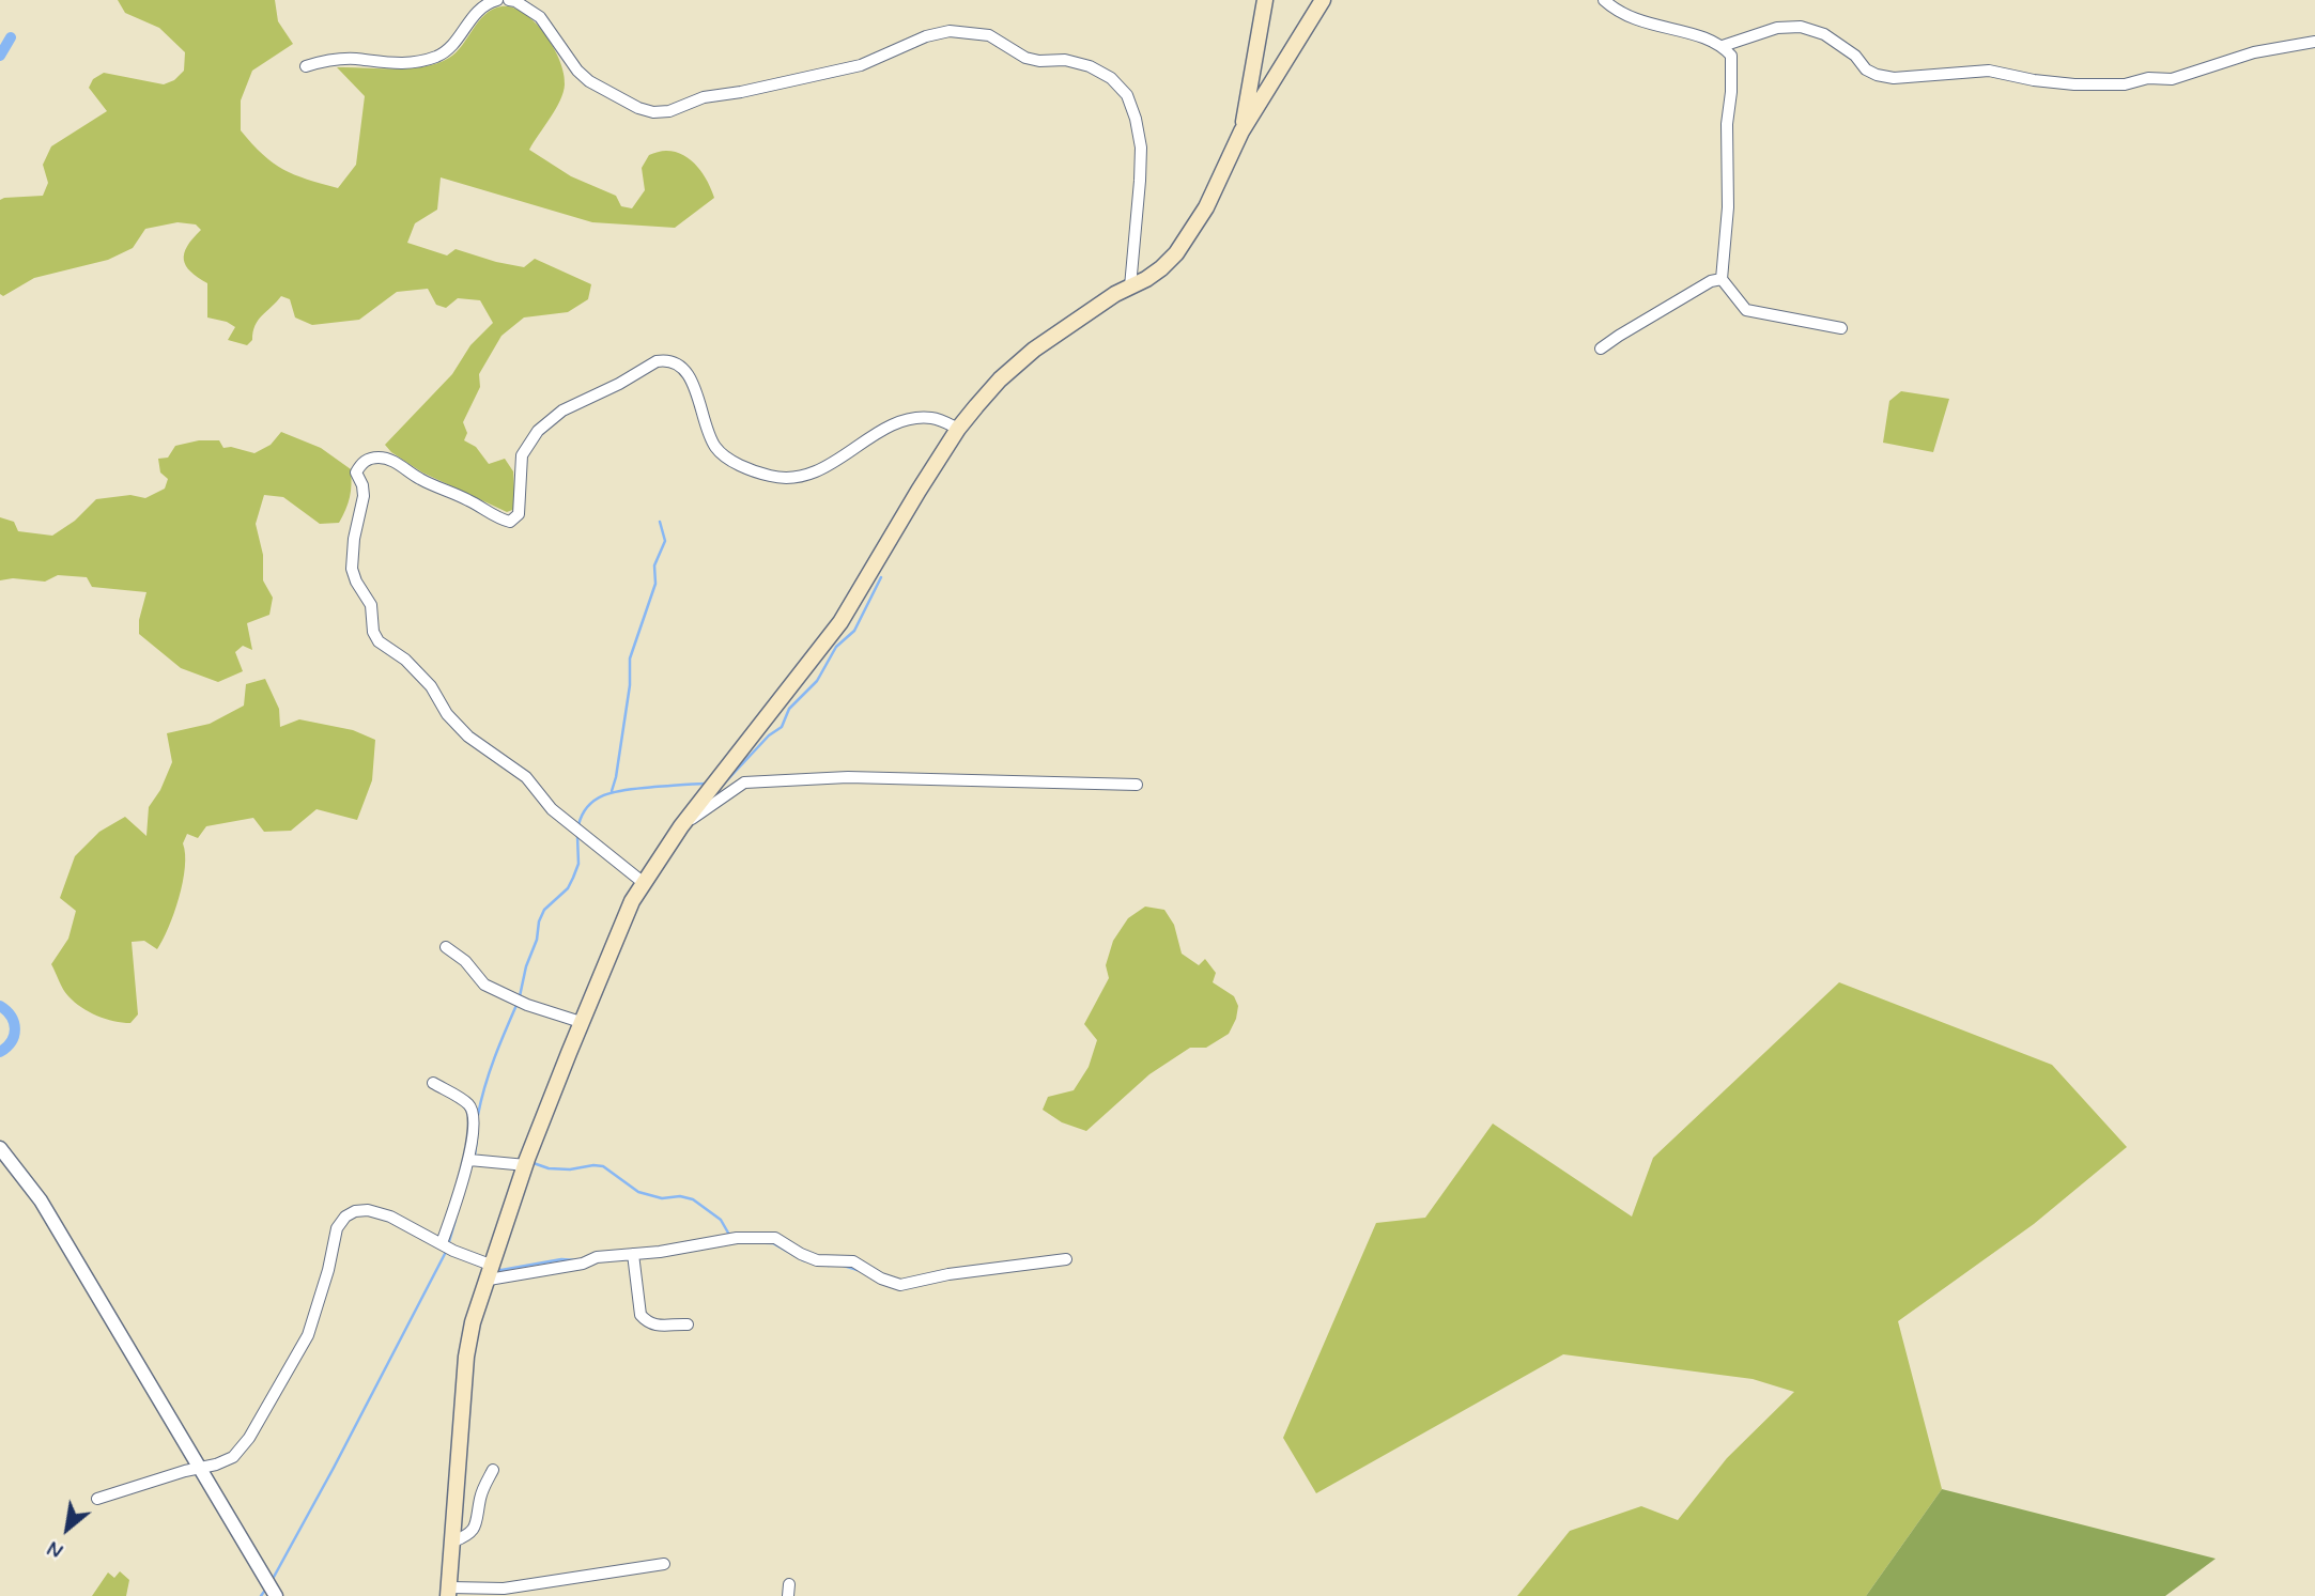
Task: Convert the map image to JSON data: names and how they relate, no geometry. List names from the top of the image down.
{
  "north": "bottom left"
}
